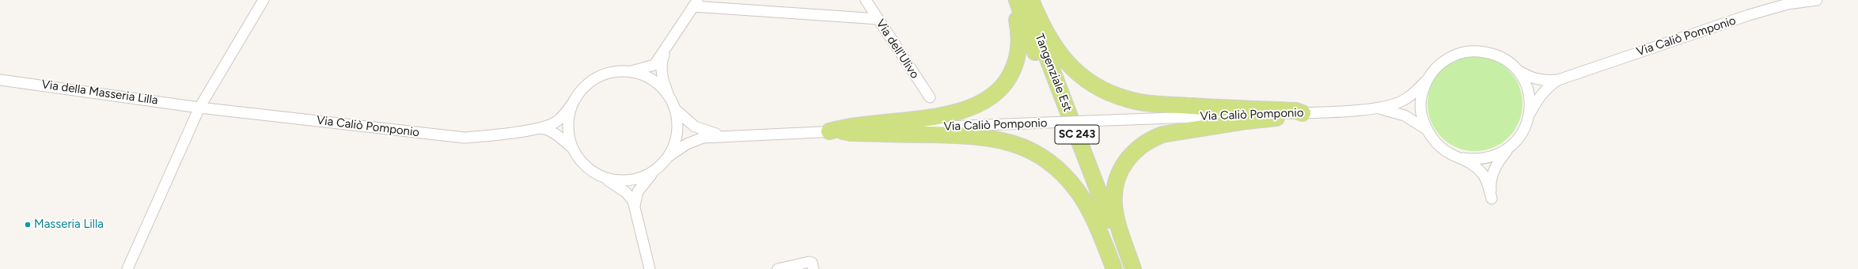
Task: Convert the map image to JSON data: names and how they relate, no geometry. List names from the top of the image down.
{
  "streets": {
    "highway": ["Tangenziale Est", "SC 243"],
    "street": ["Via Caliò Pomponio", "Via dell'Ulivo", "Via della Masseria Lilla"]
  },
  "crossings": [
    ["Via Caliò Pomponio", "Via della Masseria Lilla"]
  ],
  "places": ["Masseria Lilla"]
}
